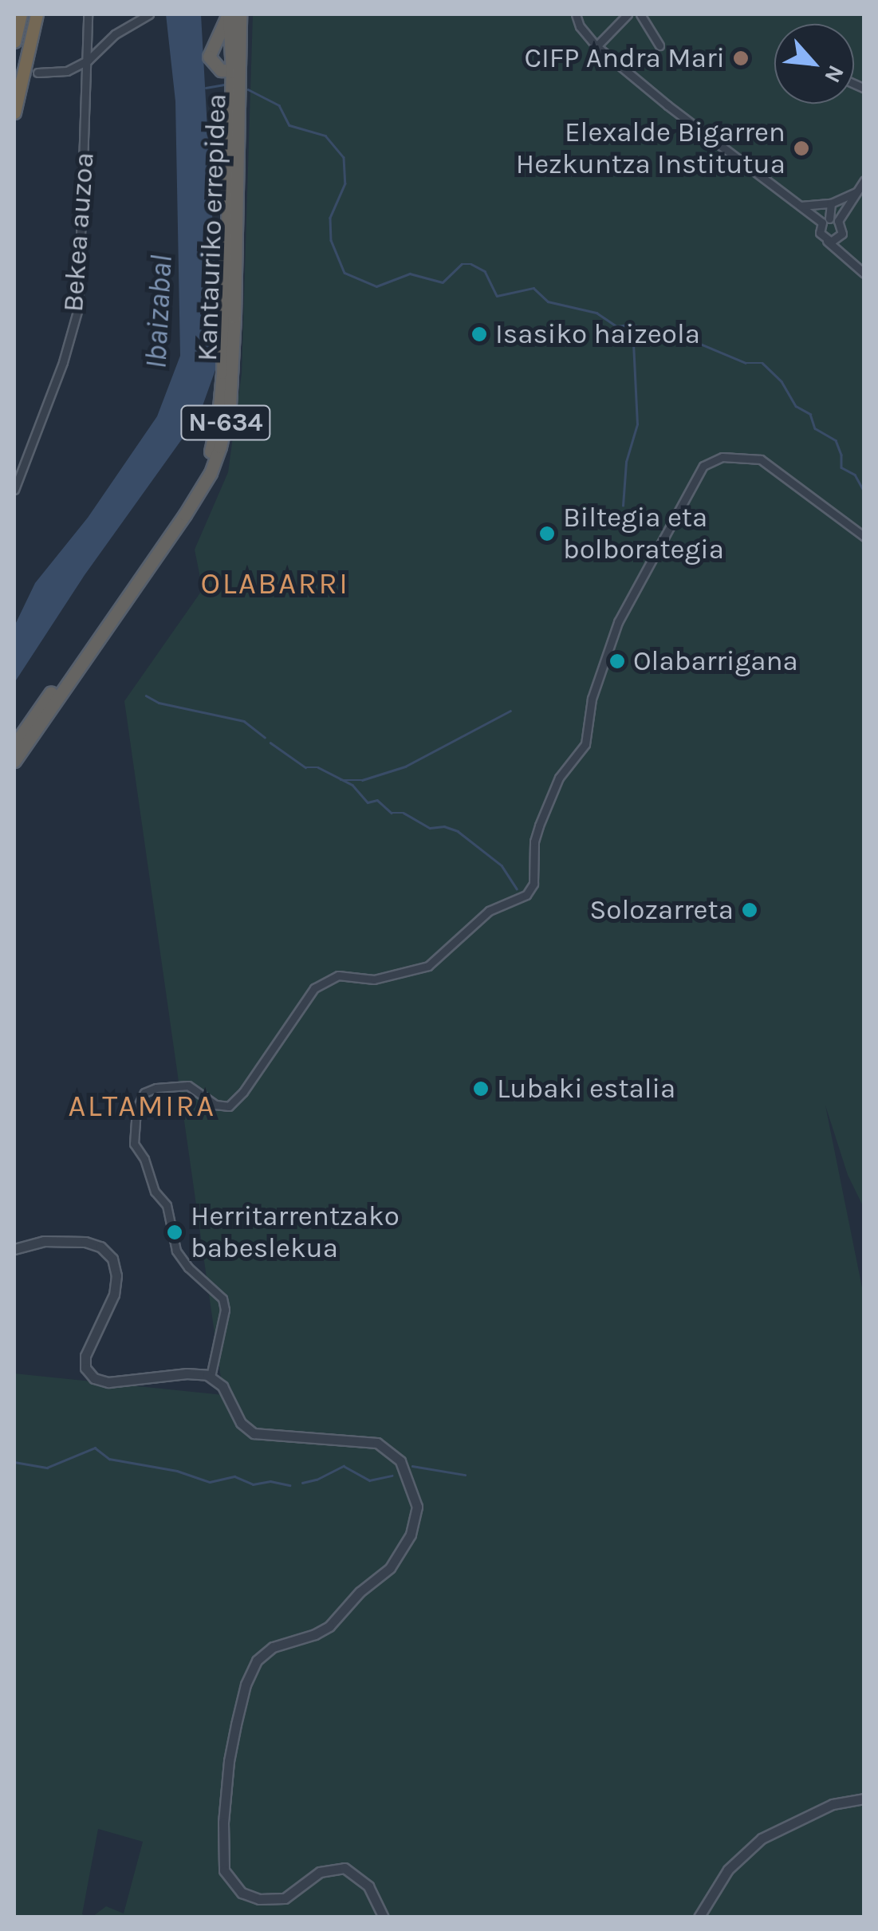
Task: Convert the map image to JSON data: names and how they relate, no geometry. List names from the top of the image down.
{
  "streets": {
    "highway": ["Kantauriko errepidea", "N-634"],
    "street": ["Bekea auzoa"]
  },
  "crossings": [
    ["Kantauriko errepidea", "N-634"]
  ],
  "districts": ["OLABARRI", "ALTAMIRA"],
  "water": ["Ibaizabal"],
  "places": [
    "CIFP Andra Mari",
    "Elexalde Bigarren Hezkuntza Institutua",
    "Isasiko haizeola",
    "Biltegia eta bolborategia",
    "Olabarrigana",
    "Solozarreta",
    "Lubaki estalia",
    "Herritarrentzako babeslekua"
  ],
  "north": "bottom right"
}
